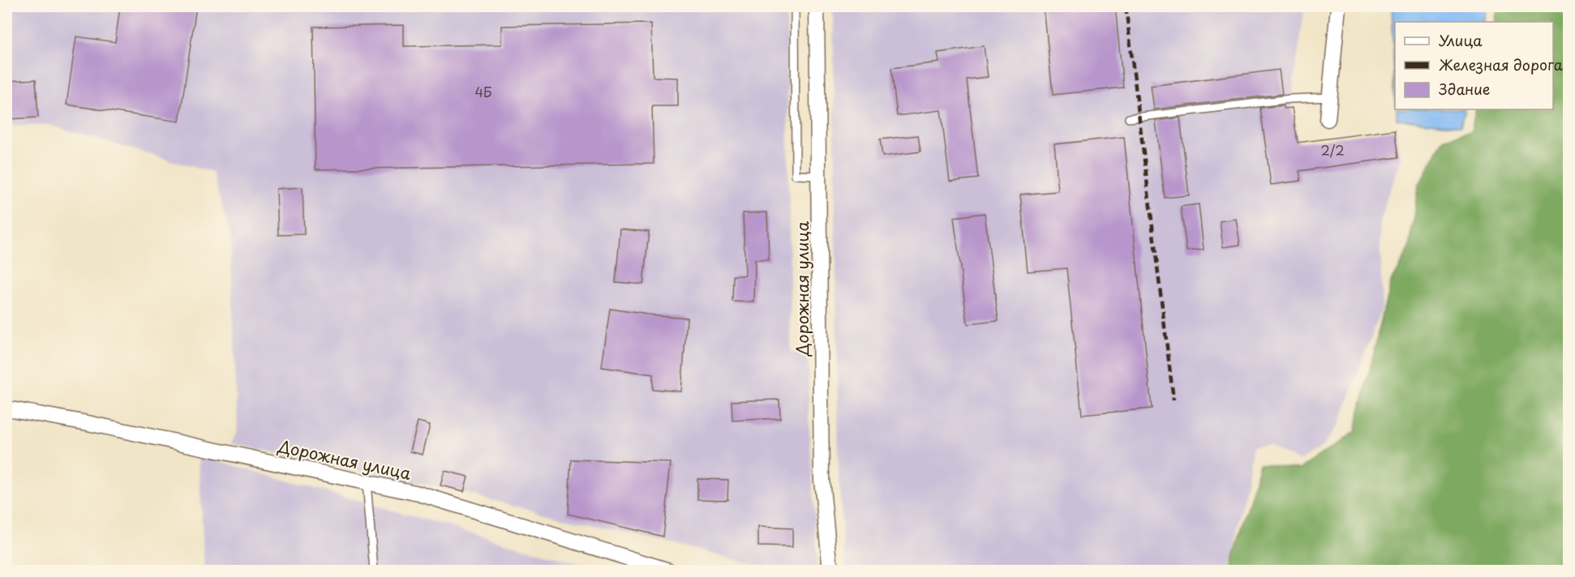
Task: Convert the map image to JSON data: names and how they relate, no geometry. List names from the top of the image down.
{
  "streets": {
    "street": ["Дорожная улица"]
  },
  "house_numbers": ["4Б", "2/2"],
  "legend": ["Улица", "Железная дорога", "Здание"]
}
